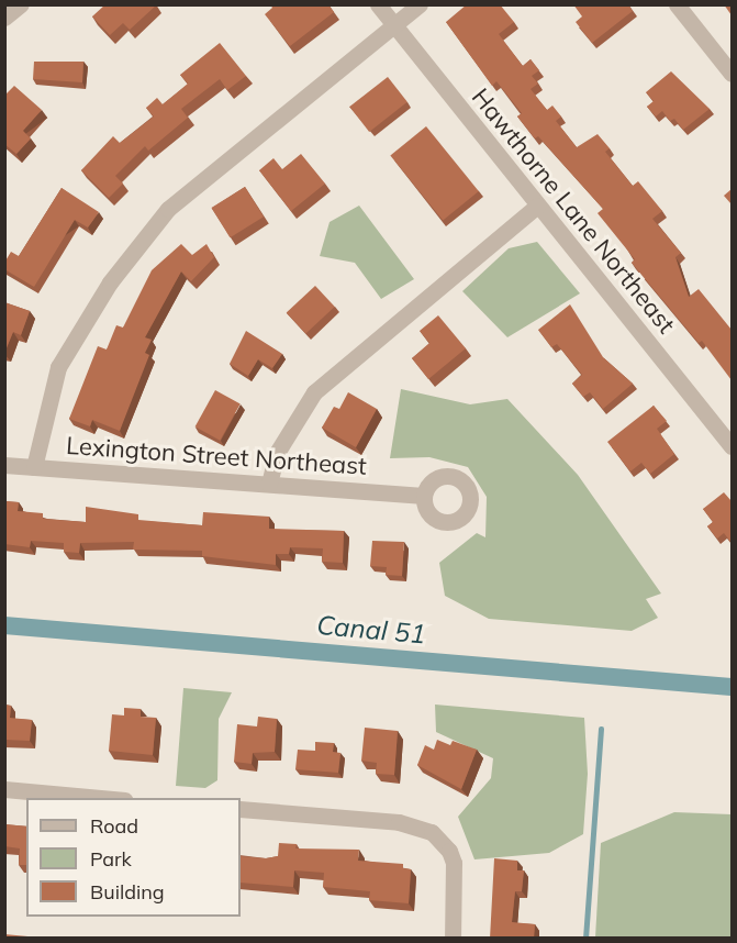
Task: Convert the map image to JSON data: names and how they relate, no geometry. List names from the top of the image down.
{
  "streets": {
    "street": ["Hawthorne Lane Northeast", "Lexington Street Northeast"]
  },
  "water": ["Canal 51"],
  "legend": ["Road", "Park", "Building"]
}
